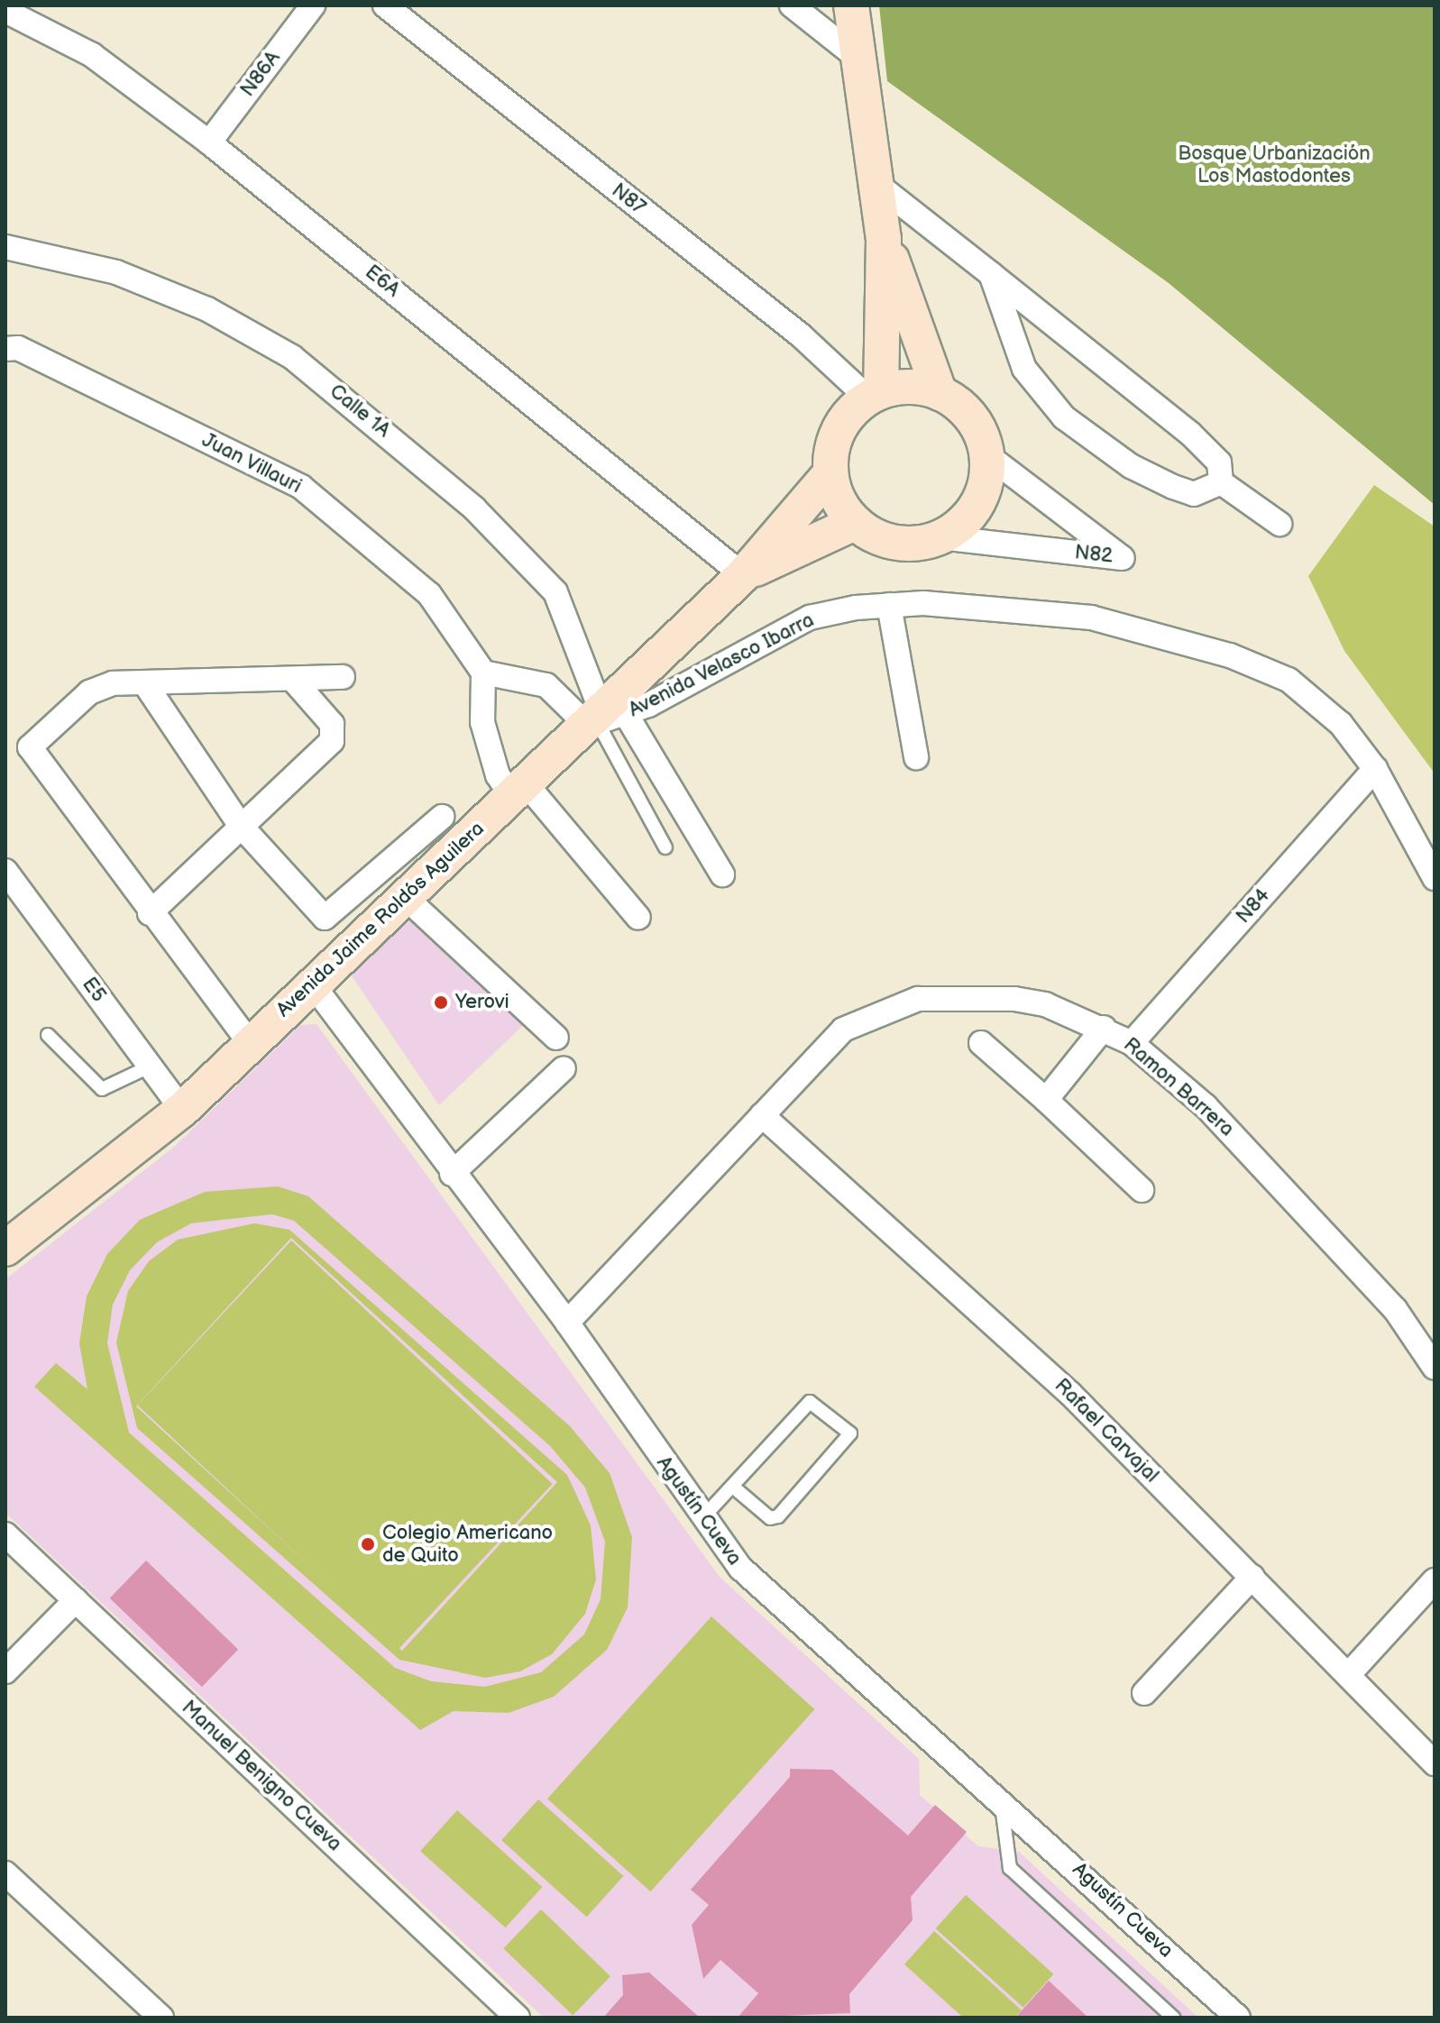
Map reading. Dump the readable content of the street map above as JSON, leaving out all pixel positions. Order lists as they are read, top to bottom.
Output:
{
  "streets": {
    "street": [
      "N86A",
      "N87",
      "E6A",
      "Calle 1A",
      "Juan Villauri",
      "N82",
      "Avenida Velasco Ibarra",
      "N84",
      "Avenida Jaime Roldós Aguilera",
      "E5",
      "Ramon Barrera",
      "Rafael Carvajal",
      "Agustín Cueva",
      "Manuel Benigno Cueva"
    ]
  },
  "crossings": [
    ["N86A", "E6A"],
    ["N87", "N82"],
    ["N87", "Avenida Jaime Roldós Aguilera"],
    ["E6A", "Avenida Jaime Roldós Aguilera"],
    ["Calle 1A", "Avenida Velasco Ibarra"],
    ["Calle 1A", "Avenida Jaime Roldós Aguilera"],
    ["N82", "Avenida Jaime Roldós Aguilera"],
    ["Avenida Velasco Ibarra", "N84"],
    ["Avenida Velasco Ibarra", "Avenida Jaime Roldós Aguilera"],
    ["N84", "Ramon Barrera"],
    ["Avenida Jaime Roldós Aguilera", "E5"],
    ["Avenida Jaime Roldós Aguilera", "Agustín Cueva"],
    ["Ramon Barrera", "Rafael Carvajal"],
    ["Ramon Barrera", "Agustín Cueva"]
  ],
  "parks": ["Bosque Urbanización Los Mastodontes"],
  "places": ["Yerovi", "Colegio Americano de Quito"]
}
